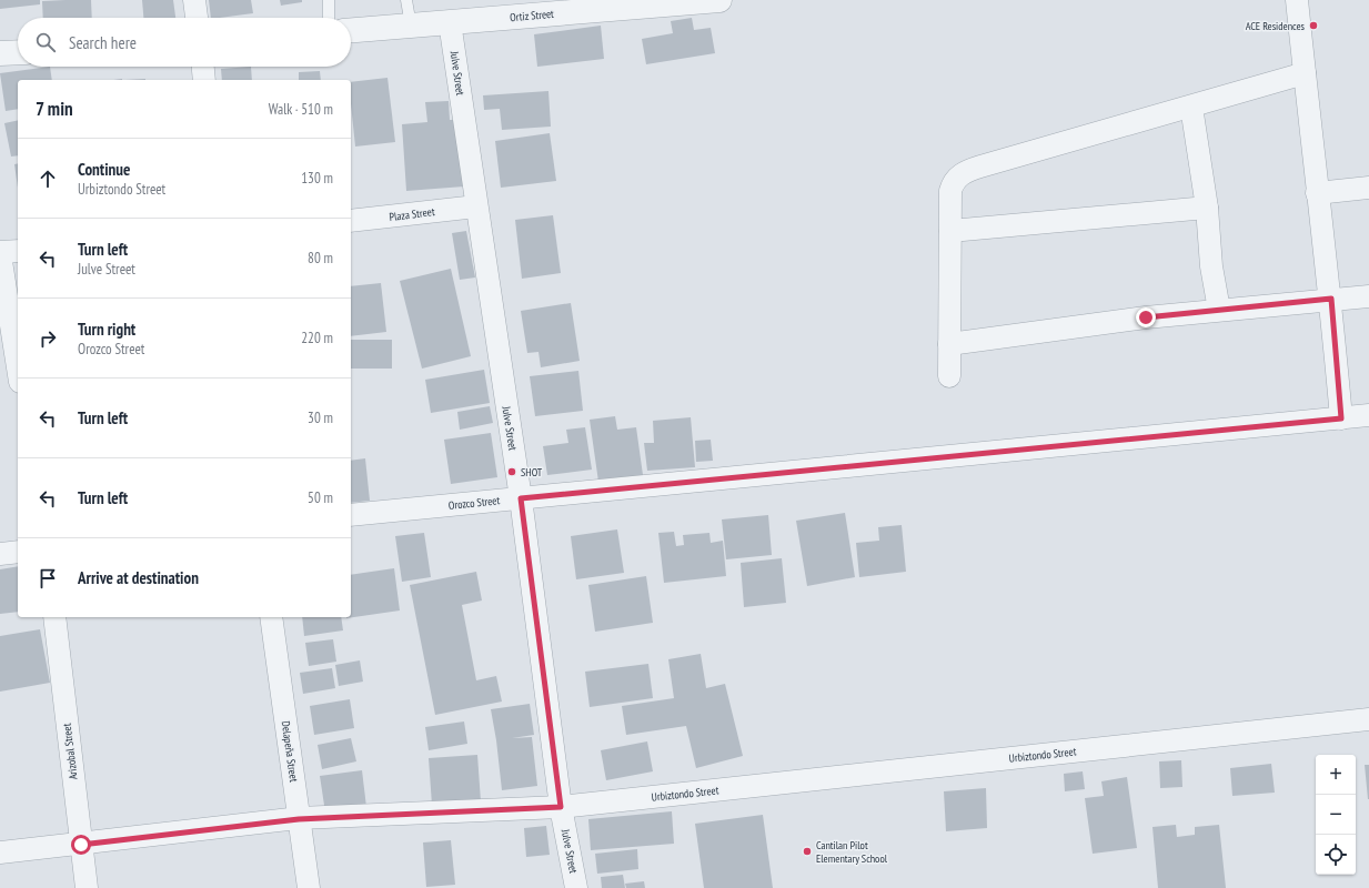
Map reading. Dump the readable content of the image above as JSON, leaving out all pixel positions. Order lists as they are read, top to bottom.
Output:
{
  "streets": {
    "street": [
      "Ortiz Street",
      "Julve Street",
      "Plaza Street",
      "Orozco Street",
      "Arizobal Street",
      "Delapeña Street",
      "Urbiztondo Street"
    ]
  },
  "crossings": [
    ["Ortiz Street", "Julve Street"],
    ["Julve Street", "Plaza Street"],
    ["Julve Street", "Orozco Street"],
    ["Julve Street", "Urbiztondo Street"],
    ["Arizobal Street", "Urbiztondo Street"],
    ["Delapeña Street", "Urbiztondo Street"]
  ],
  "places": ["ACE Residences", "SHOT", "Cantilan Pilot Elementary School"],
  "page": {
    "search": "Search here",
    "heading": ["7 min", "Walk · 510 m"],
    "list": [
      ["Continue", "Urbiztondo Street", "130 m"],
      ["Turn left", "Julve Street", "80 m"],
      ["Turn right", "Orozco Street", "220 m"],
      ["Turn left", "30 m"],
      ["Turn left", "50 m"],
      "Arrive at destination"
    ],
    "map_buttons": ["+", "−"]
  }
}
